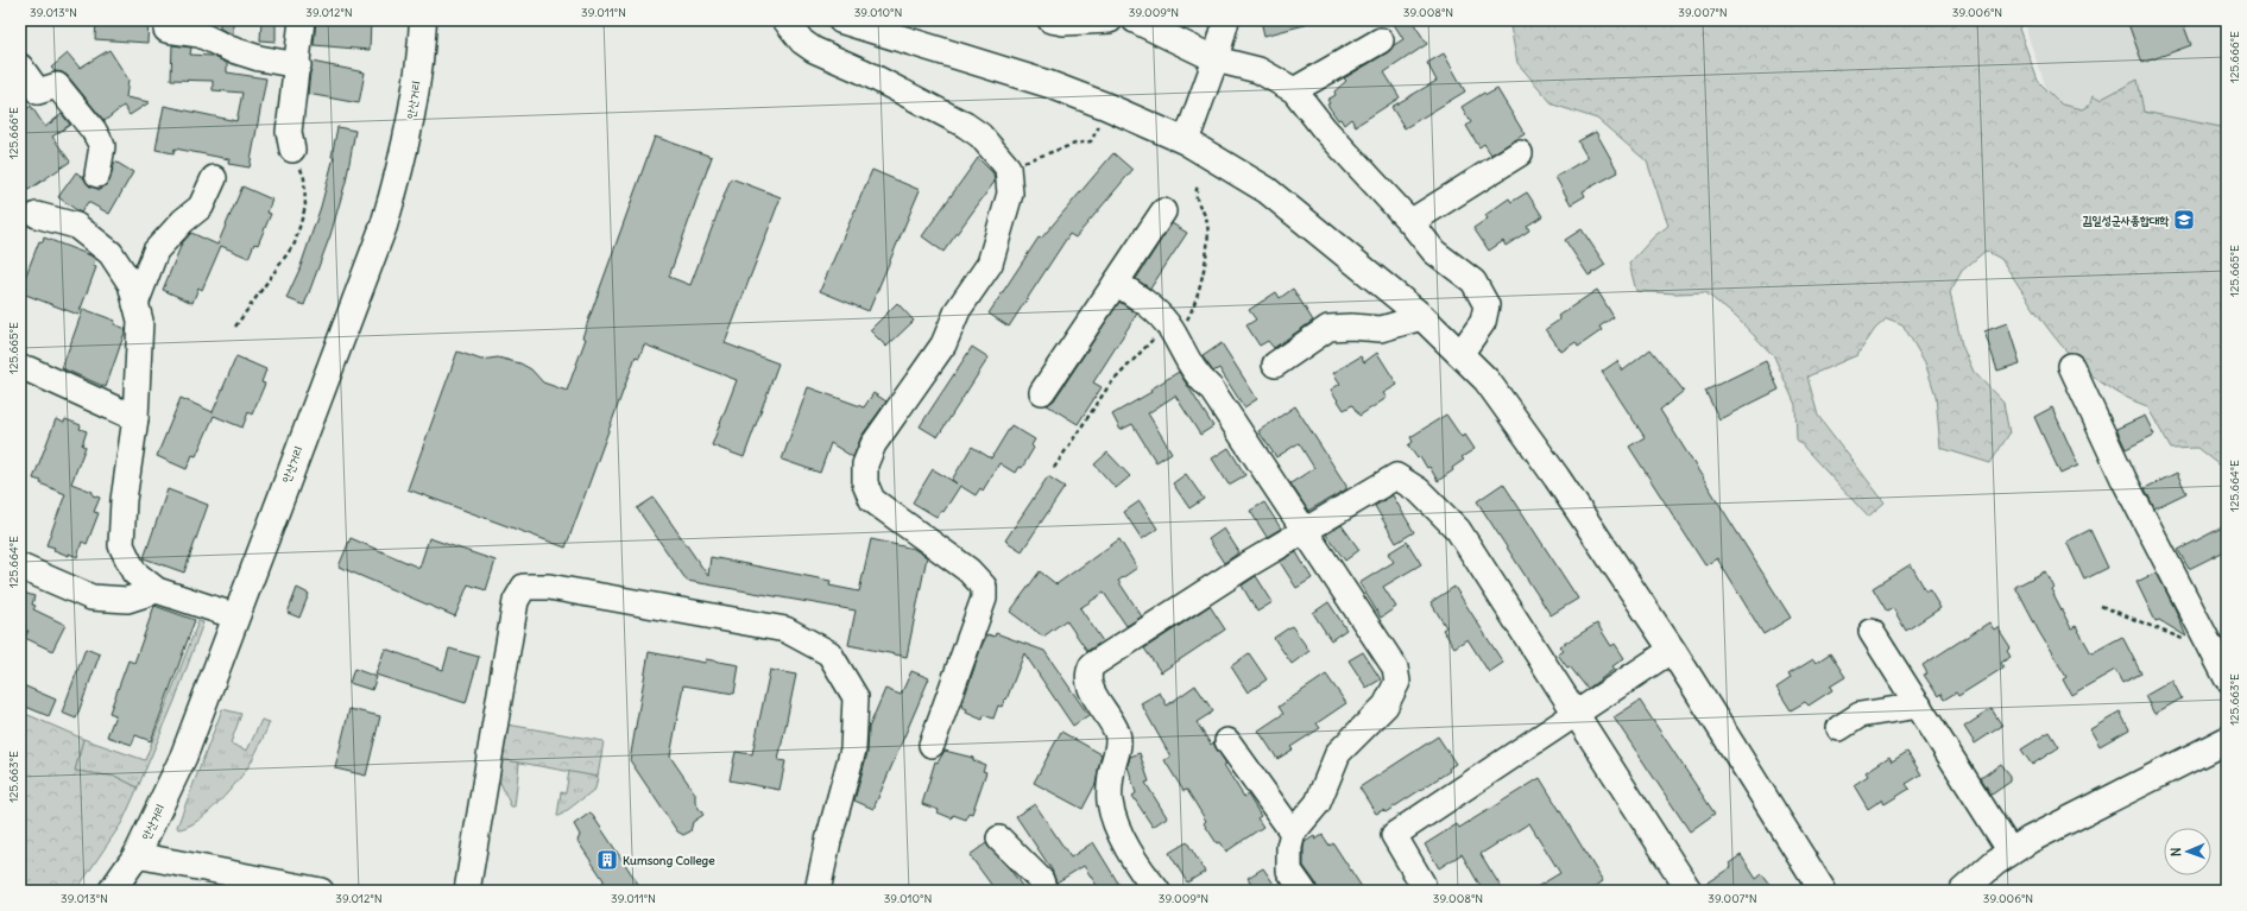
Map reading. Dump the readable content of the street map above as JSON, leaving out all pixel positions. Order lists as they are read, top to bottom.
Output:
{
  "streets": {
    "main road": ["안산거리"]
  },
  "places": {
    "school or university": ["김일성군사종합대학"],
    "building": ["Kumsong College"]
  },
  "north": "left",
  "coordinates": [
    "39.013°N",
    "39.012°N",
    "39.011°N",
    "39.010°N",
    "39.009°N",
    "39.008°N",
    "39.007°N",
    "39.006°N",
    "125.666°E",
    "125.665°E",
    "125.664°E",
    "125.663°E"
  ]
}
